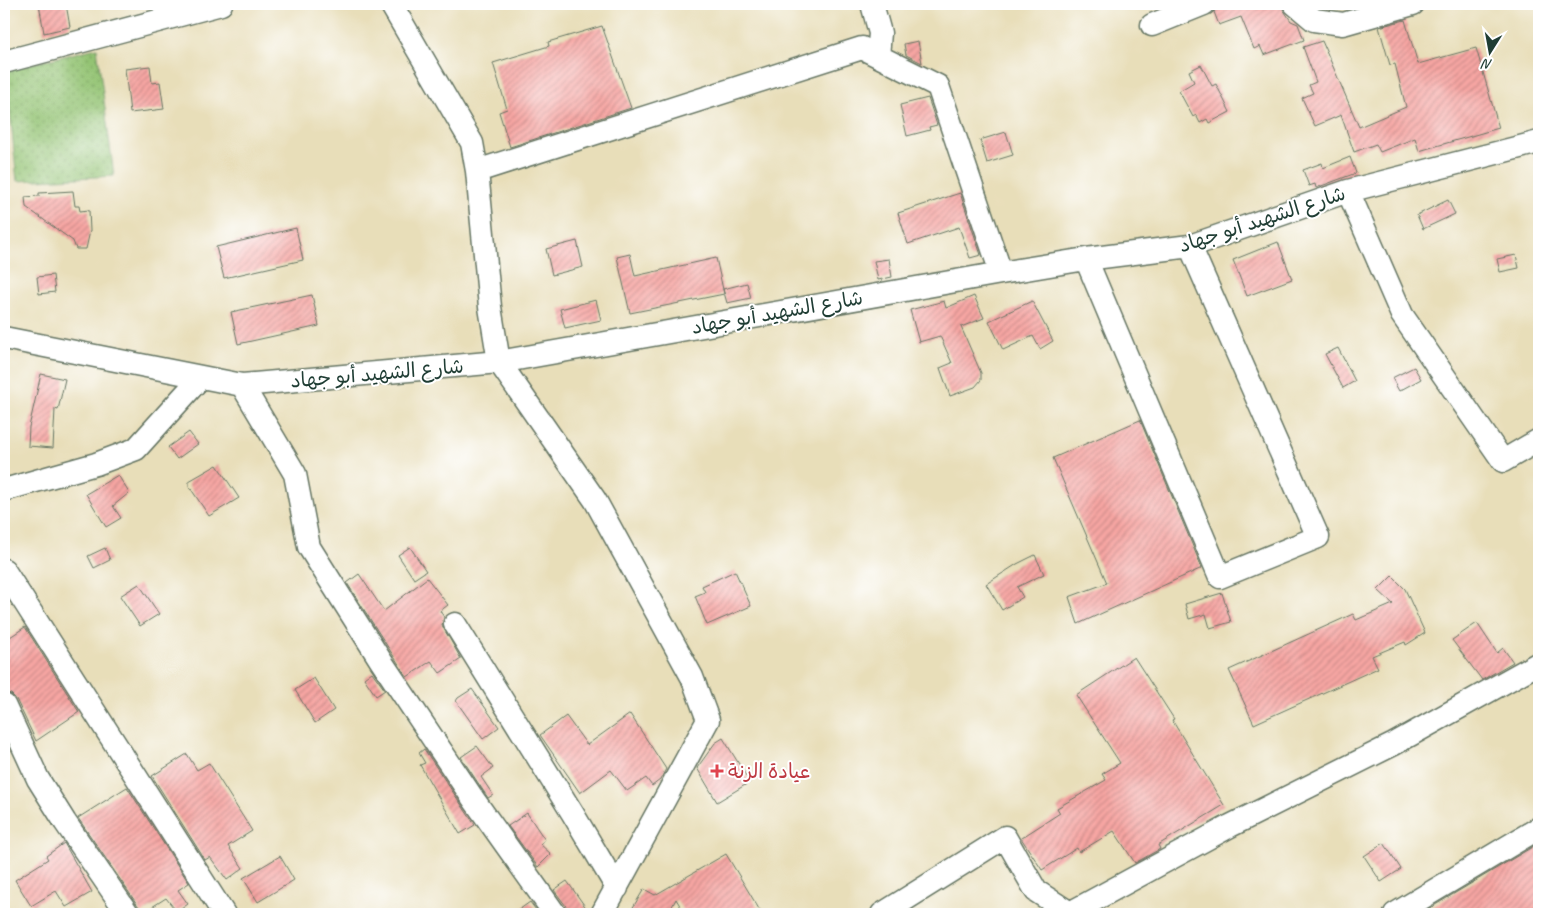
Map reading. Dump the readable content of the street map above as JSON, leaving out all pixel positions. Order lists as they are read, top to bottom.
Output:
{
  "streets": {
    "street": ["شارع الشهيد أبو جهاد"]
  },
  "places": {
    "health": ["عيادة الزنة"]
  },
  "north": "bottom"
}
